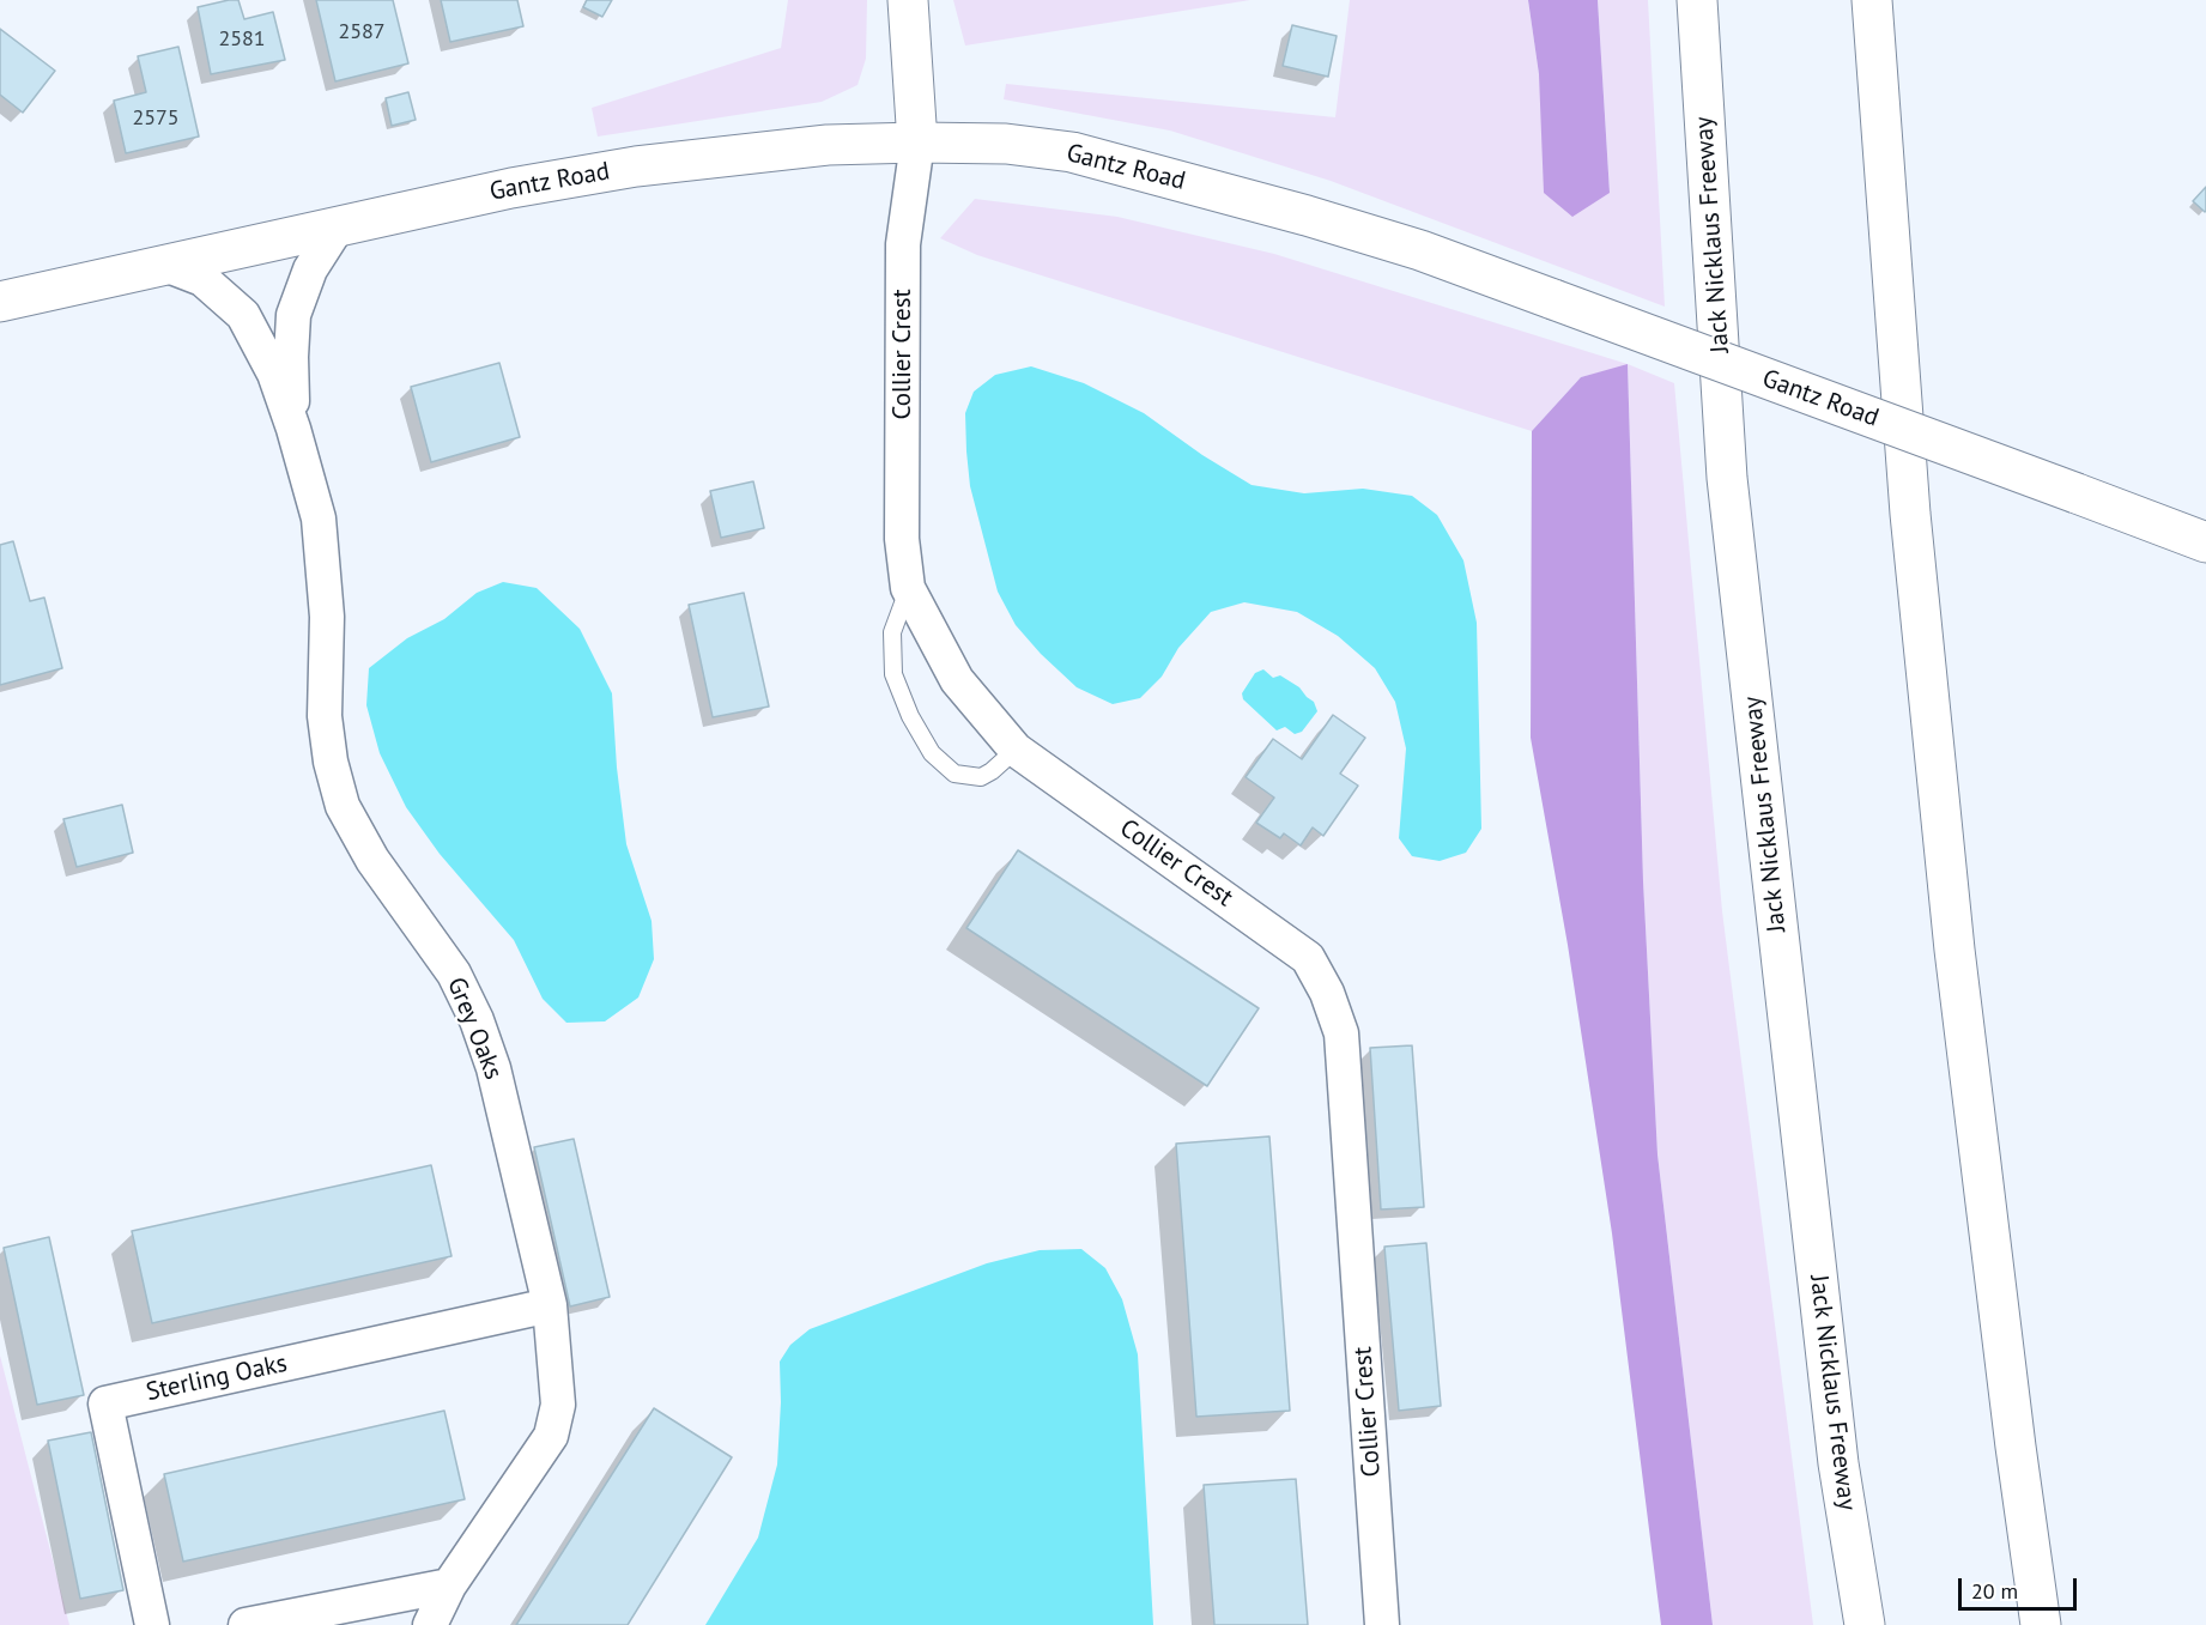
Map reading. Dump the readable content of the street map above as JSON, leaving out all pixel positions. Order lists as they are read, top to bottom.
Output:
{
  "streets": {
    "main road": ["Gantz Road", "Jack Nicklaus Freeway"],
    "street": ["Collier Crest", "Grey Oaks", "Sterling Oaks"]
  },
  "crossings": [
    ["Gantz Road", "Collier Crest"],
    ["Gantz Road", "Grey Oaks"],
    ["Grey Oaks", "Sterling Oaks"]
  ],
  "house_numbers": ["2587", "2581", "2575"],
  "scale_bar": "20 m"
}
